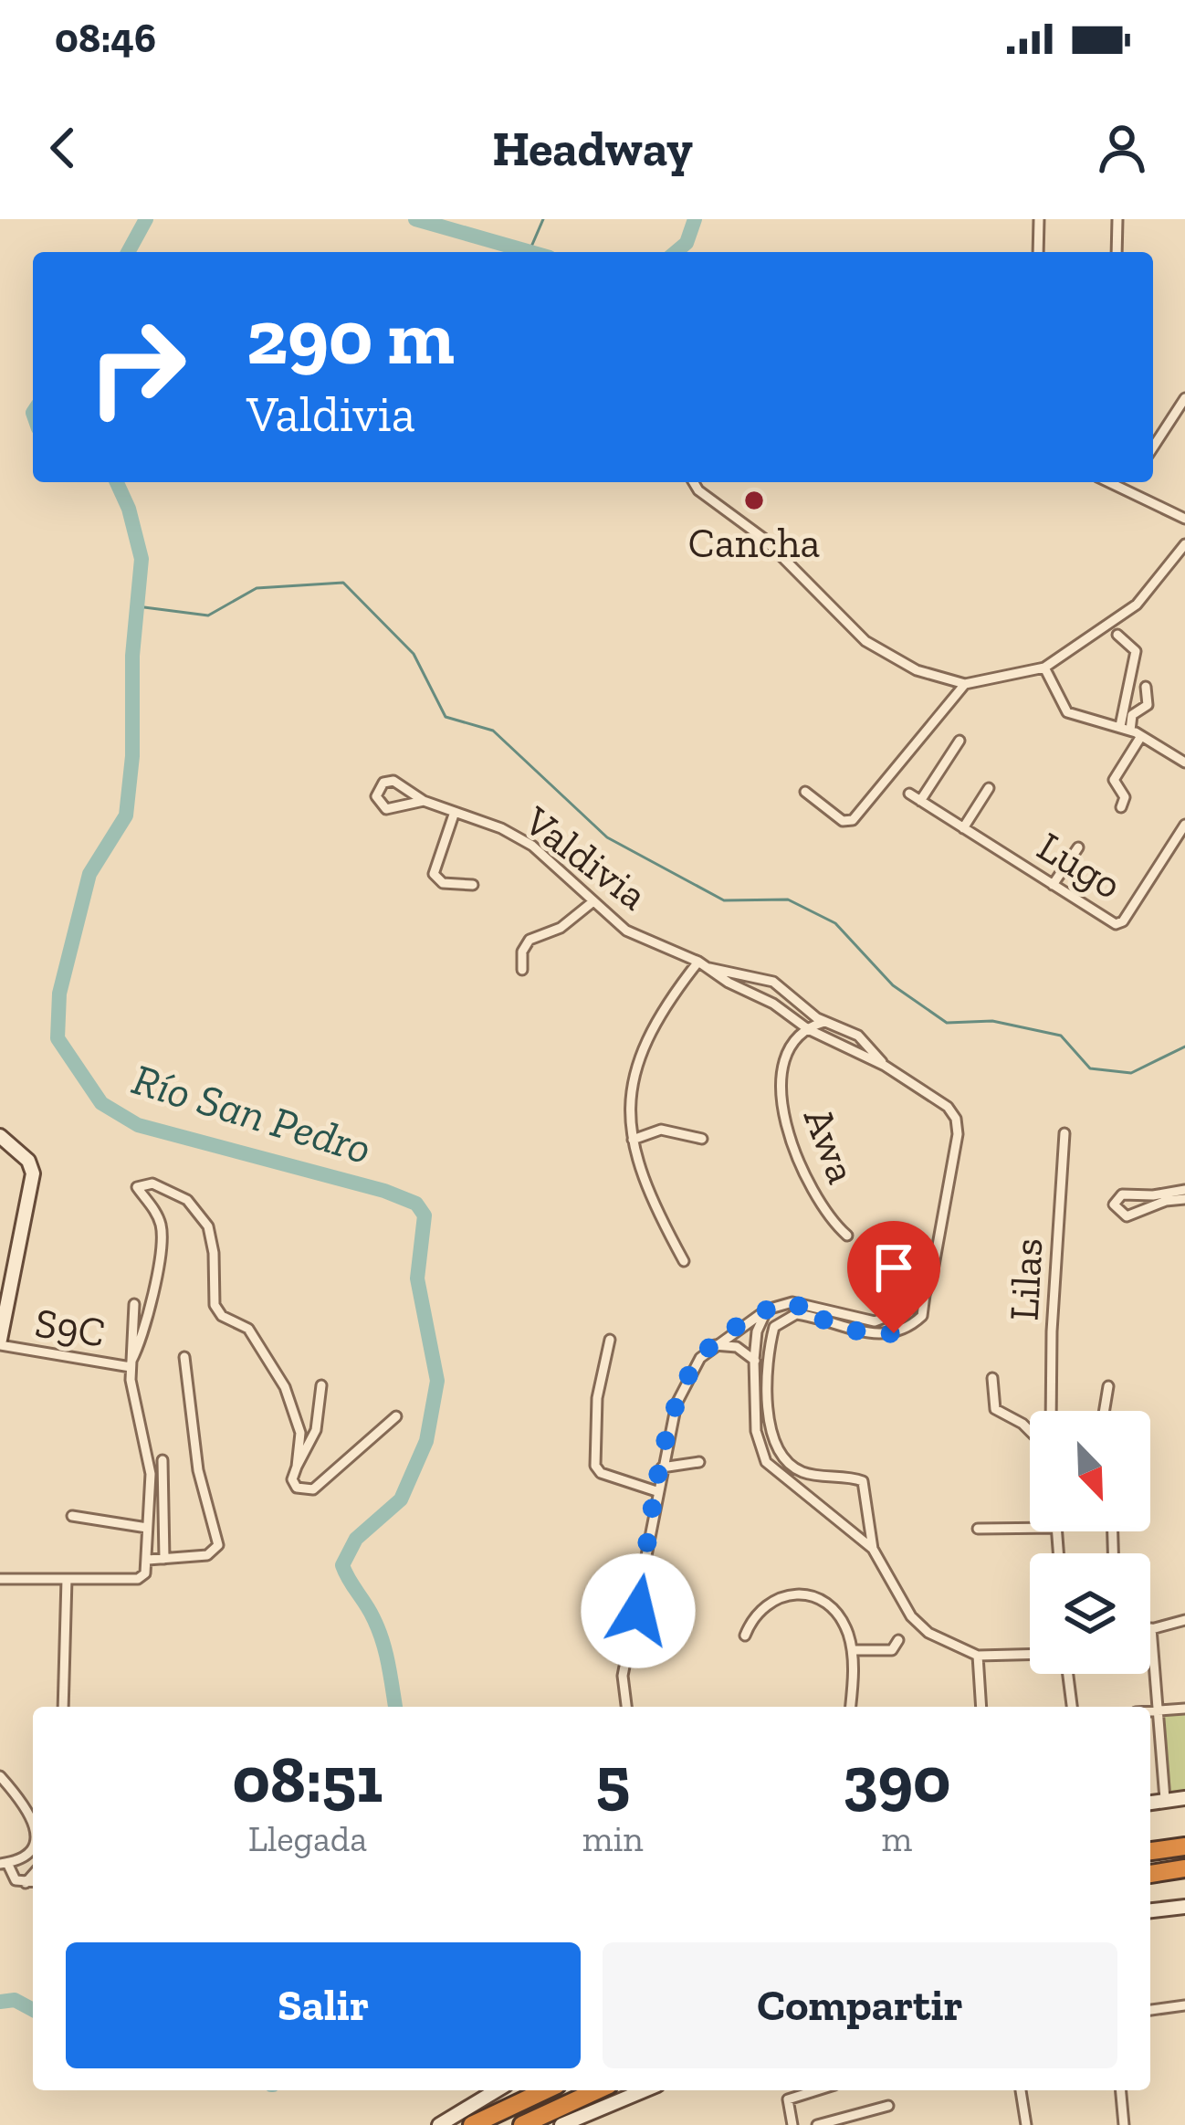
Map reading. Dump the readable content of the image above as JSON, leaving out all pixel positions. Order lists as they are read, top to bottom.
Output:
{
  "streets": {
    "street": [
      "Valdivia",
      "Lugo",
      "Awa",
      "Lilas",
      "S9C"
    ]
  },
  "crossings": [
    ["Valdivia", "Awa"]
  ],
  "water": ["Río San Pedro"],
  "places": ["Cancha"],
  "north": "bottom right",
  "page": {
    "status": "08:46",
    "header": "Headway",
    "turn": ["290 m", "Valdivia"],
    "eta": [
      "08:51",
      "Llegada",
      "5",
      "min",
      "390",
      "m"
    ],
    "buttons": ["Salir", "Compartir"]
  }
}
